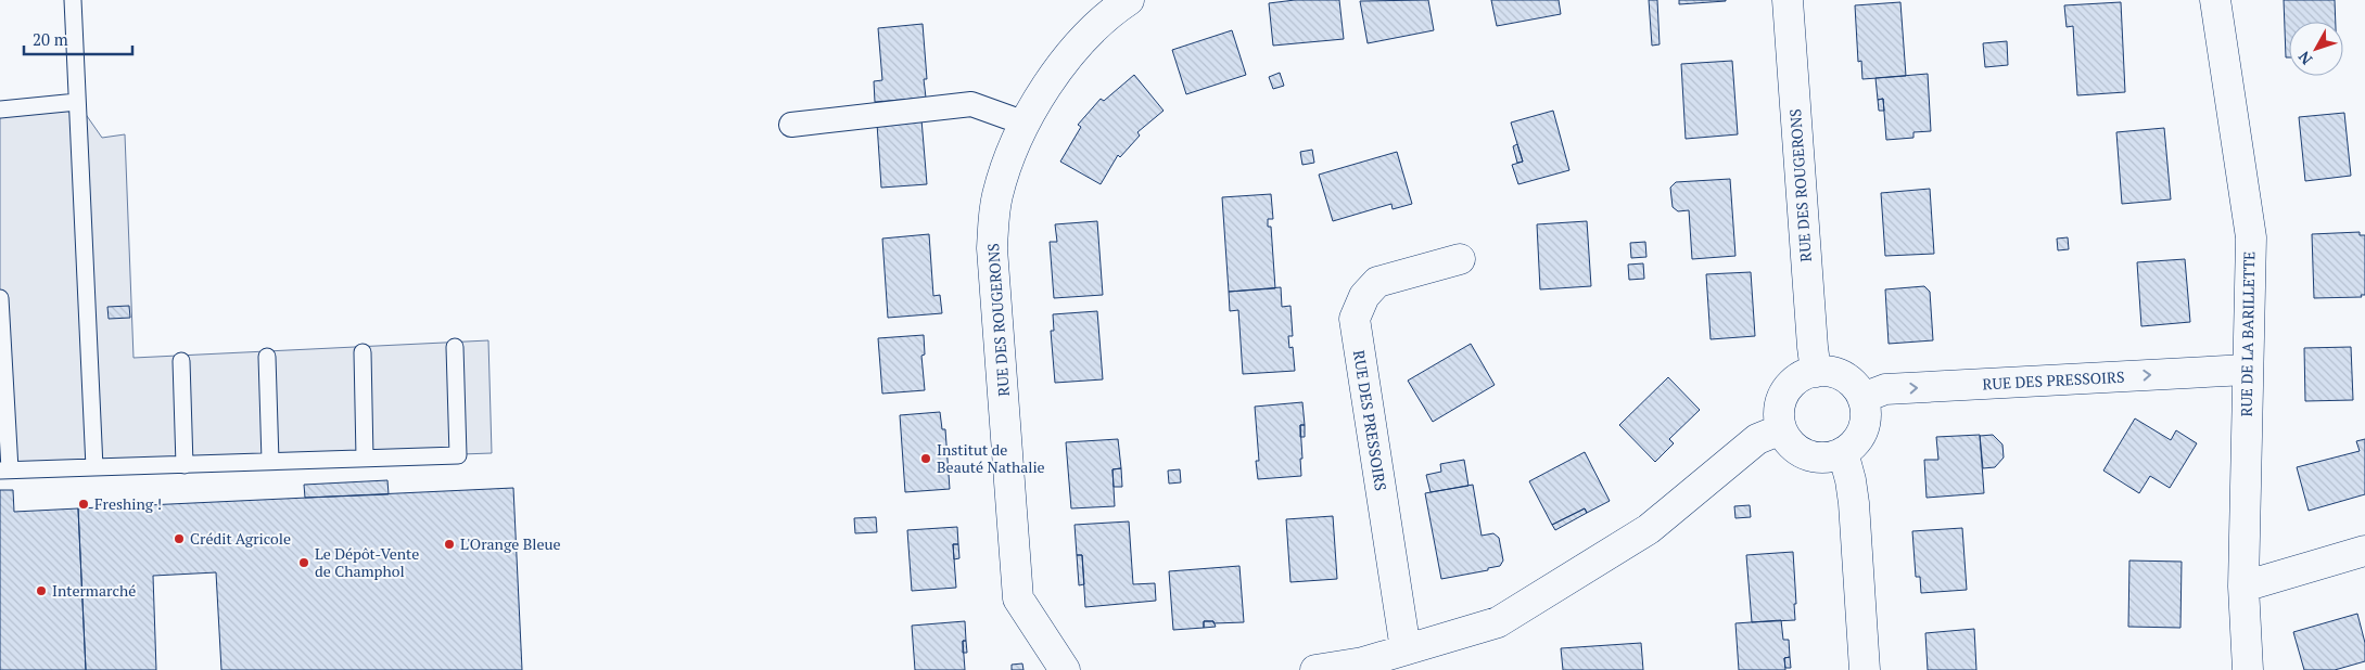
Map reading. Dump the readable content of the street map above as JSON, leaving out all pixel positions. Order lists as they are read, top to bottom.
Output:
{
  "streets": {
    "street": ["RUE DES ROUGERONS", "RUE DE LA BARILLETTE", "RUE DES PRESSOIRS"]
  },
  "crossings": [
    ["RUE DES ROUGERONS", "RUE DES PRESSOIRS"],
    ["RUE DE LA BARILLETTE", "RUE DES PRESSOIRS"]
  ],
  "one_way": ["RUE DES PRESSOIRS"],
  "places": [
    "Institut de Beauté Nathalie",
    "Freshing !",
    "Crédit Agricole",
    "L'Orange Bleue",
    "Le Dépôt-Vente de Champhol",
    "Intermarché"
  ],
  "scale_bar": "20 m",
  "north": "bottom left"
}
